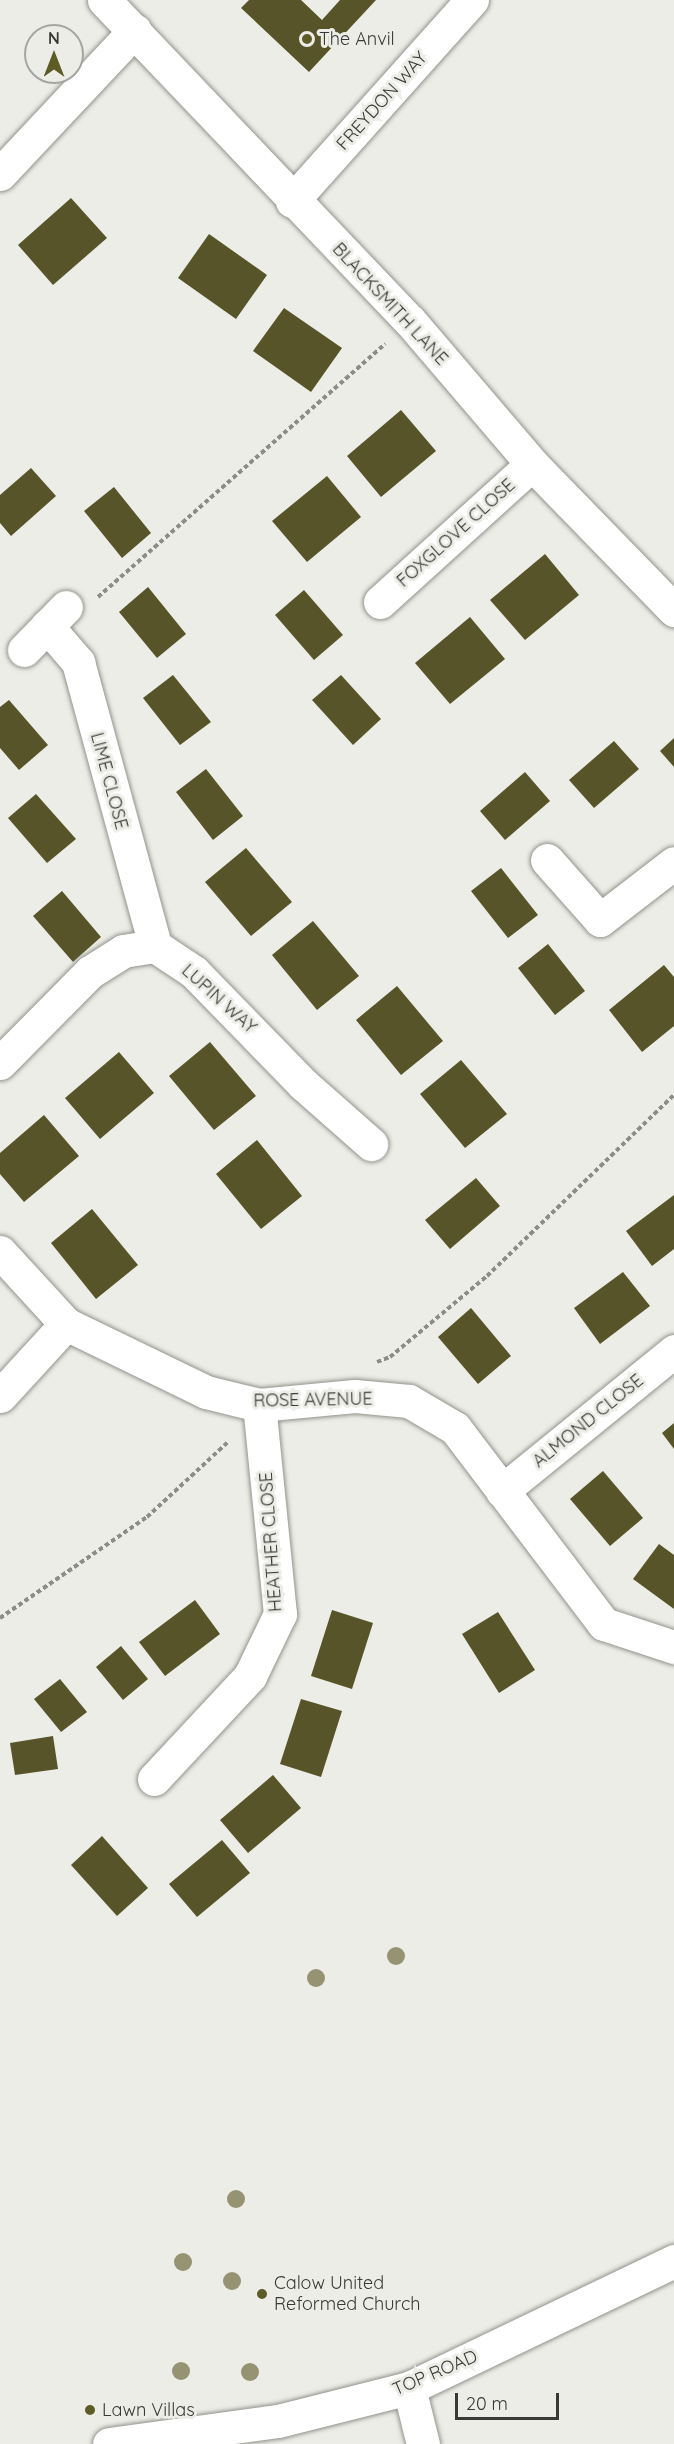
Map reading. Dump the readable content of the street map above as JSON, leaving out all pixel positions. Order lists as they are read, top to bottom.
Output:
{
  "streets": {
    "street": [
      "FREYDON WAY",
      "BLACKSMITH LANE",
      "FOXGLOVE CLOSE",
      "LIME CLOSE",
      "LUPIN WAY",
      "ROSE AVENUE",
      "ALMOND CLOSE",
      "HEATHER CLOSE",
      "TOP ROAD"
    ]
  },
  "crossings": [
    ["FREYDON WAY", "BLACKSMITH LANE"],
    ["BLACKSMITH LANE", "FOXGLOVE CLOSE"],
    ["LIME CLOSE", "LUPIN WAY"],
    ["ROSE AVENUE", "ALMOND CLOSE"],
    ["ROSE AVENUE", "HEATHER CLOSE"]
  ],
  "places": ["The Anvil", "Calow United Reformed Church", "Lawn Villas"],
  "scale_bar": "20 m",
  "north": "top"
}
